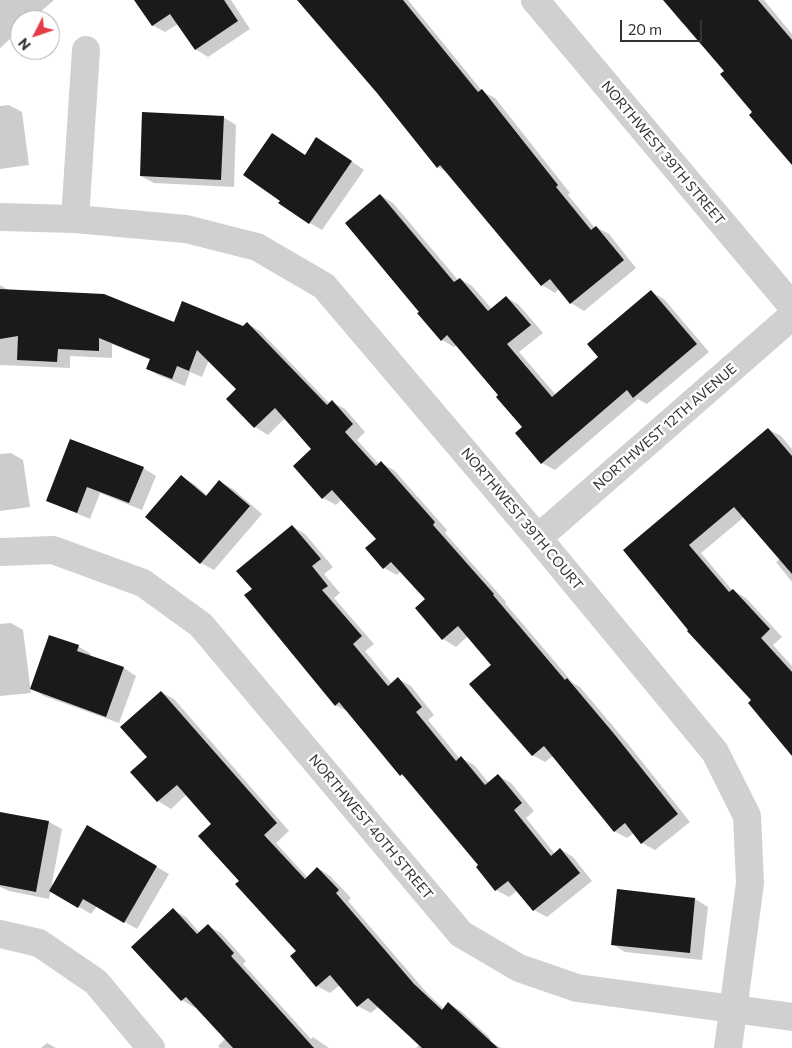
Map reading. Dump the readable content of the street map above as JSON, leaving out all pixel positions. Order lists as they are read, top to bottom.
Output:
{
  "streets": {
    "street": [
      "NORTHWEST 39TH STREET",
      "NORTHWEST 12TH AVENUE",
      "NORTHWEST 39TH COURT",
      "NORTHWEST 40TH STREET"
    ]
  },
  "crossings": [
    ["NORTHWEST 12TH AVENUE", "NORTHWEST 39TH COURT"],
    ["NORTHWEST 39TH COURT", "NORTHWEST 40TH STREET"]
  ],
  "scale_bar": "20 m",
  "north": "bottom left"
}
